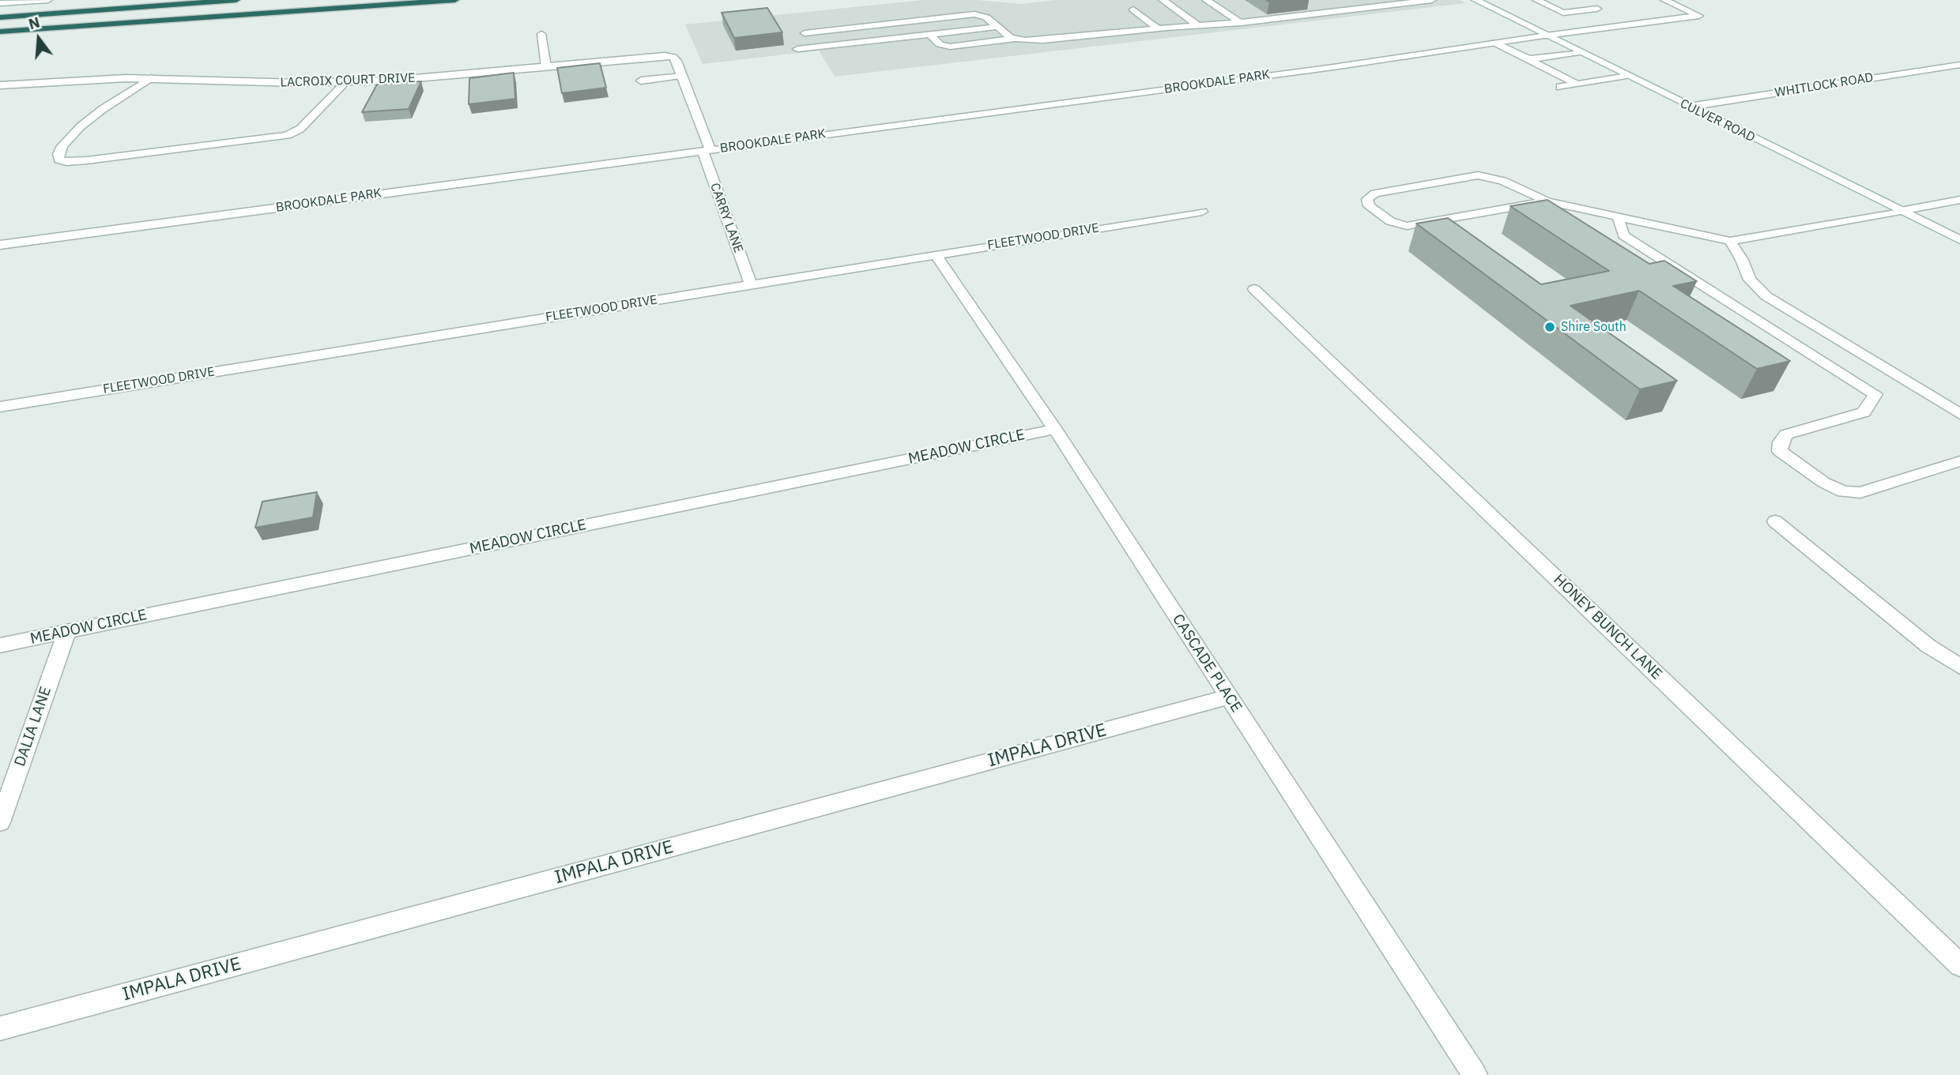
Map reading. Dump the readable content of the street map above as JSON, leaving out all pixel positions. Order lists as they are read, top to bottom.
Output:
{
  "streets": {
    "street": [
      "LACROIX COURT DRIVE",
      "BROOKDALE PARK",
      "WHITLOCK ROAD",
      "CULVER ROAD",
      "CARRY LANE",
      "FLEETWOOD DRIVE",
      "MEADOW CIRCLE",
      "HONEY BUNCH LANE",
      "CASCADE PLACE",
      "DALIA LANE",
      "IMPALA DRIVE"
    ]
  },
  "crossings": [
    ["LACROIX COURT DRIVE", "CARRY LANE"],
    ["BROOKDALE PARK", "CULVER ROAD"],
    ["BROOKDALE PARK", "CARRY LANE"],
    ["WHITLOCK ROAD", "CULVER ROAD"],
    ["CARRY LANE", "FLEETWOOD DRIVE"],
    ["FLEETWOOD DRIVE", "CASCADE PLACE"],
    ["MEADOW CIRCLE", "CASCADE PLACE"],
    ["MEADOW CIRCLE", "DALIA LANE"],
    ["CASCADE PLACE", "IMPALA DRIVE"]
  ],
  "places": ["Shire South"],
  "north": "top"
}
